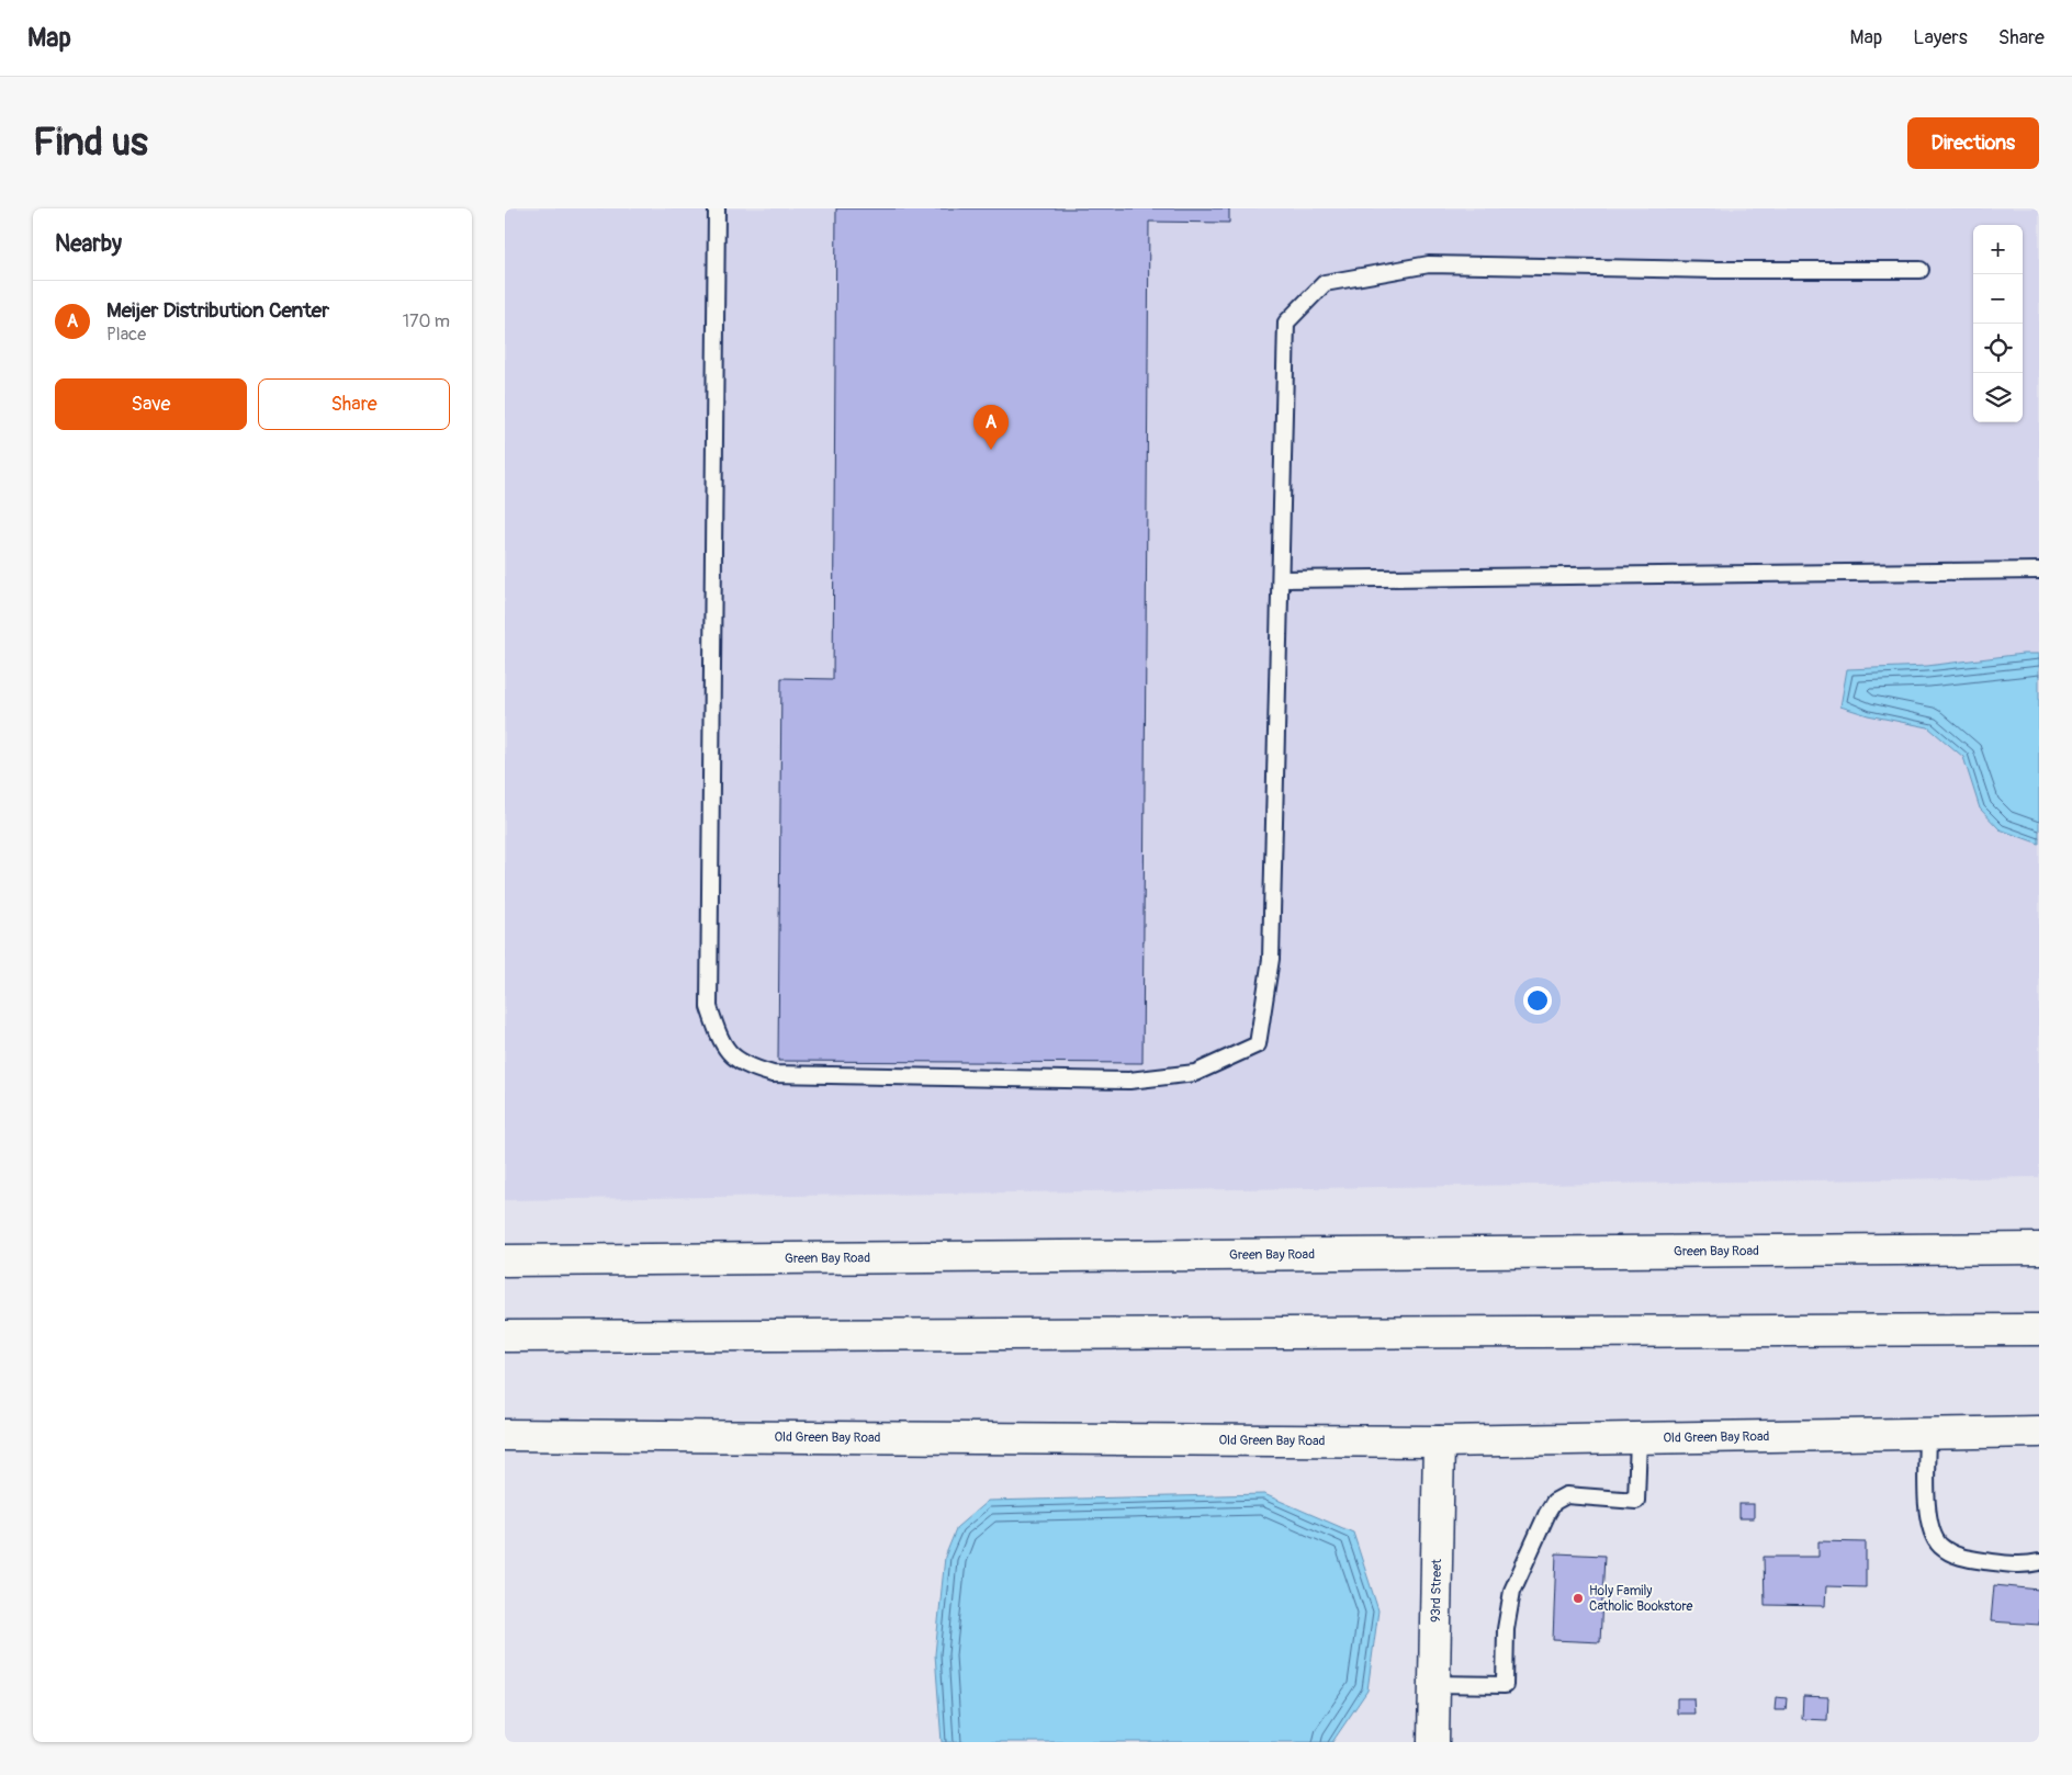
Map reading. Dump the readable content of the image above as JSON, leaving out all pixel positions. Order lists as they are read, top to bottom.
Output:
{
  "streets": {
    "main road": ["Green Bay Road", "Old Green Bay Road", "93rd Street"]
  },
  "crossings": [
    ["Old Green Bay Road", "93rd Street"]
  ],
  "places": ["Holy Family Catholic Bookstore"],
  "page": {
    "header": "Map",
    "nav": ["Map", "Layers", "Share"],
    "buttons": [
      "Directions",
      ["Save", "Share"]
    ],
    "title": "Find us",
    "heading": "Nearby",
    "map_buttons": ["+", "−"],
    "list": [
      {
        "mark": "A",
        "name": "Meijer Distribution Center",
        "note": "Place",
        "value": "170 m"
      }
    ],
    "pins": "A"
  }
}
